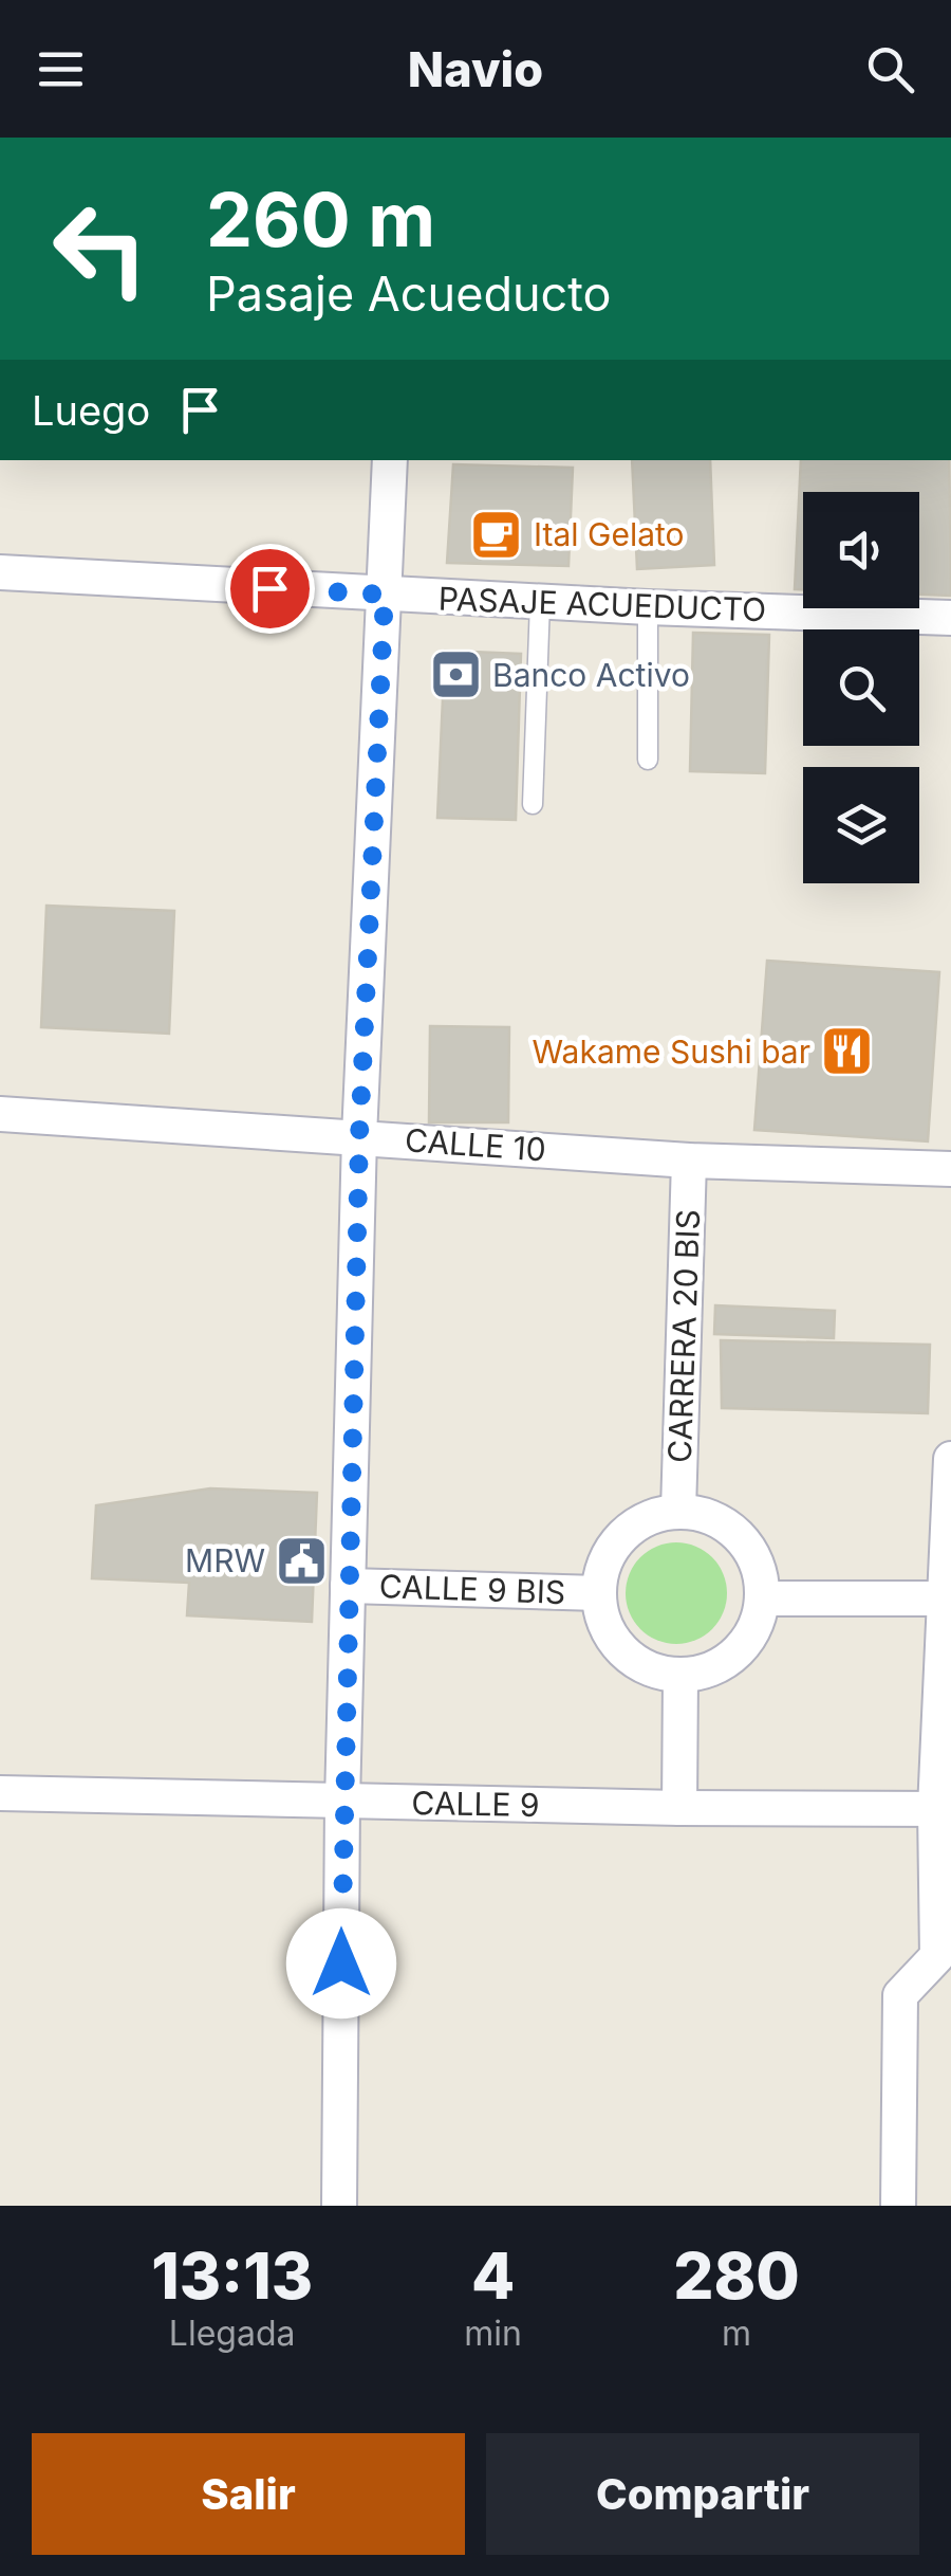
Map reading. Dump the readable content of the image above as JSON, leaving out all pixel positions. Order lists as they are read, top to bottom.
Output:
{
  "streets": {
    "street": [
      "PASAJE ACUEDUCTO",
      "CALLE 10",
      "CARRERA 20 BIS",
      "CALLE 9 BIS",
      "CALLE 9"
    ]
  },
  "crossings": [
    ["CALLE 10", "CARRERA 20 BIS"],
    ["CARRERA 20 BIS", "CALLE 9 BIS"]
  ],
  "places": {
    "cafe": ["Ital Gelato"],
    "bank": ["Banco Activo"],
    "restaurant": ["Wakame Sushi bar"],
    "public building": ["MRW"]
  },
  "page": {
    "header": "Navio",
    "turn": ["260 m", "Pasaje Acueducto"],
    "then": "Luego",
    "eta": [
      "13:13",
      "Llegada",
      "4",
      "min",
      "280",
      "m"
    ],
    "buttons": ["Salir", "Compartir"]
  }
}
